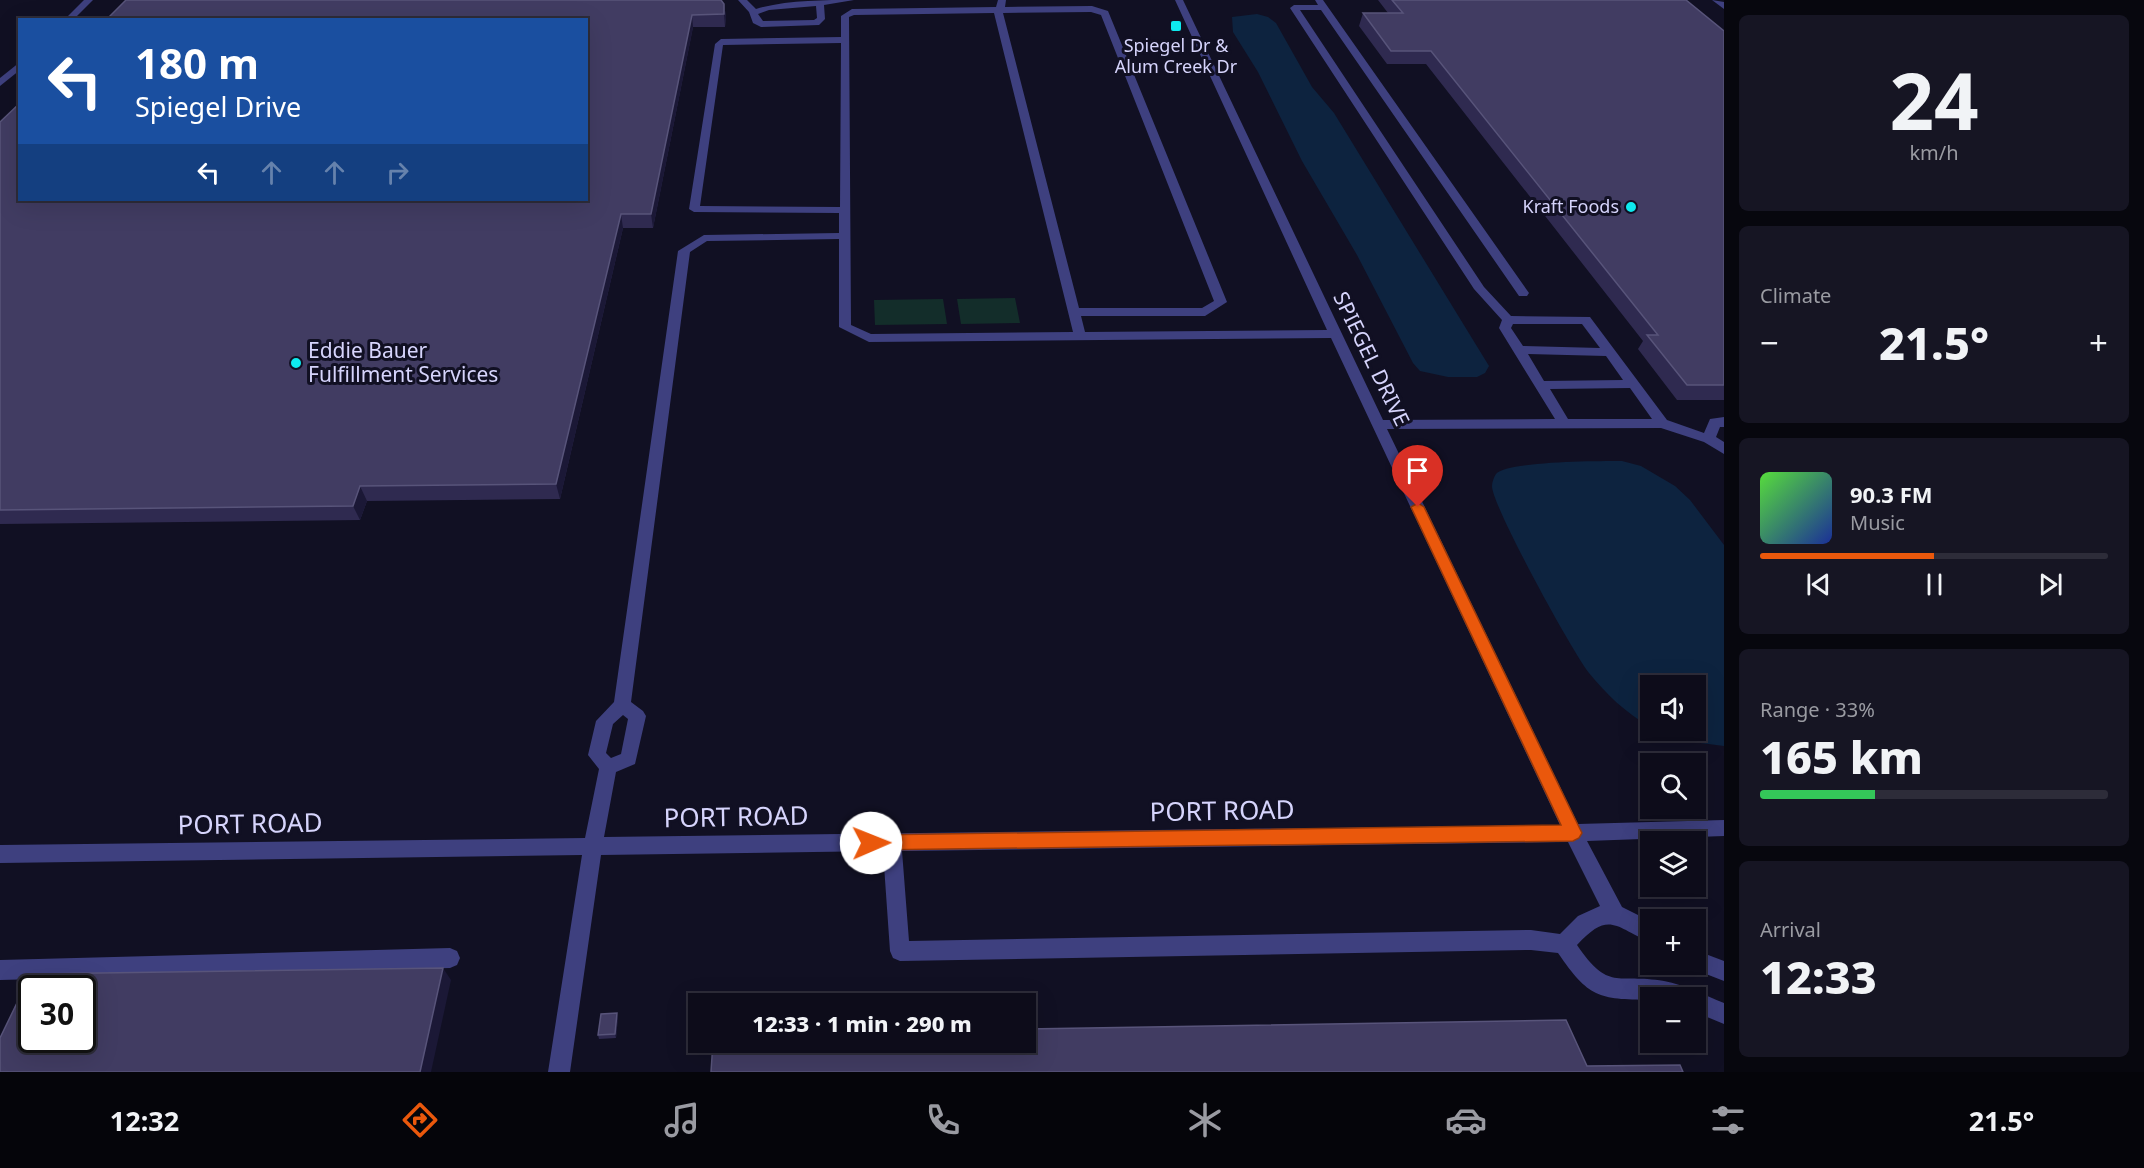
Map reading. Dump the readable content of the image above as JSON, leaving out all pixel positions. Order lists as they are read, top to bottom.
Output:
{
  "streets": {
    "street": ["SPIEGEL DRIVE", "PORT ROAD"]
  },
  "crossings": [
    ["SPIEGEL DRIVE", "PORT ROAD"]
  ],
  "places": {
    "transit": ["Spiegel Dr & Alum Creek Dr"],
    "other": ["Kraft Foods", "Eddie Bauer Fulfillment Services"]
  },
  "page": {
    "tile": [
      ["24", "km/h"],
      "Climate",
      ["Range · 33%", "165 km"],
      ["Arrival", "12:33"]
    ],
    "turn": ["180 m", "Spiegel Drive"],
    "heat": ["−", "21.5°", "+"],
    "song": ["90.3 FM", "Music"],
    "map_buttons": ["+", "−"],
    "limit": "30",
    "trip": "12:33 · 1 min · 290 m",
    "tabs": ["12:32", "21.5°"]
  }
}
